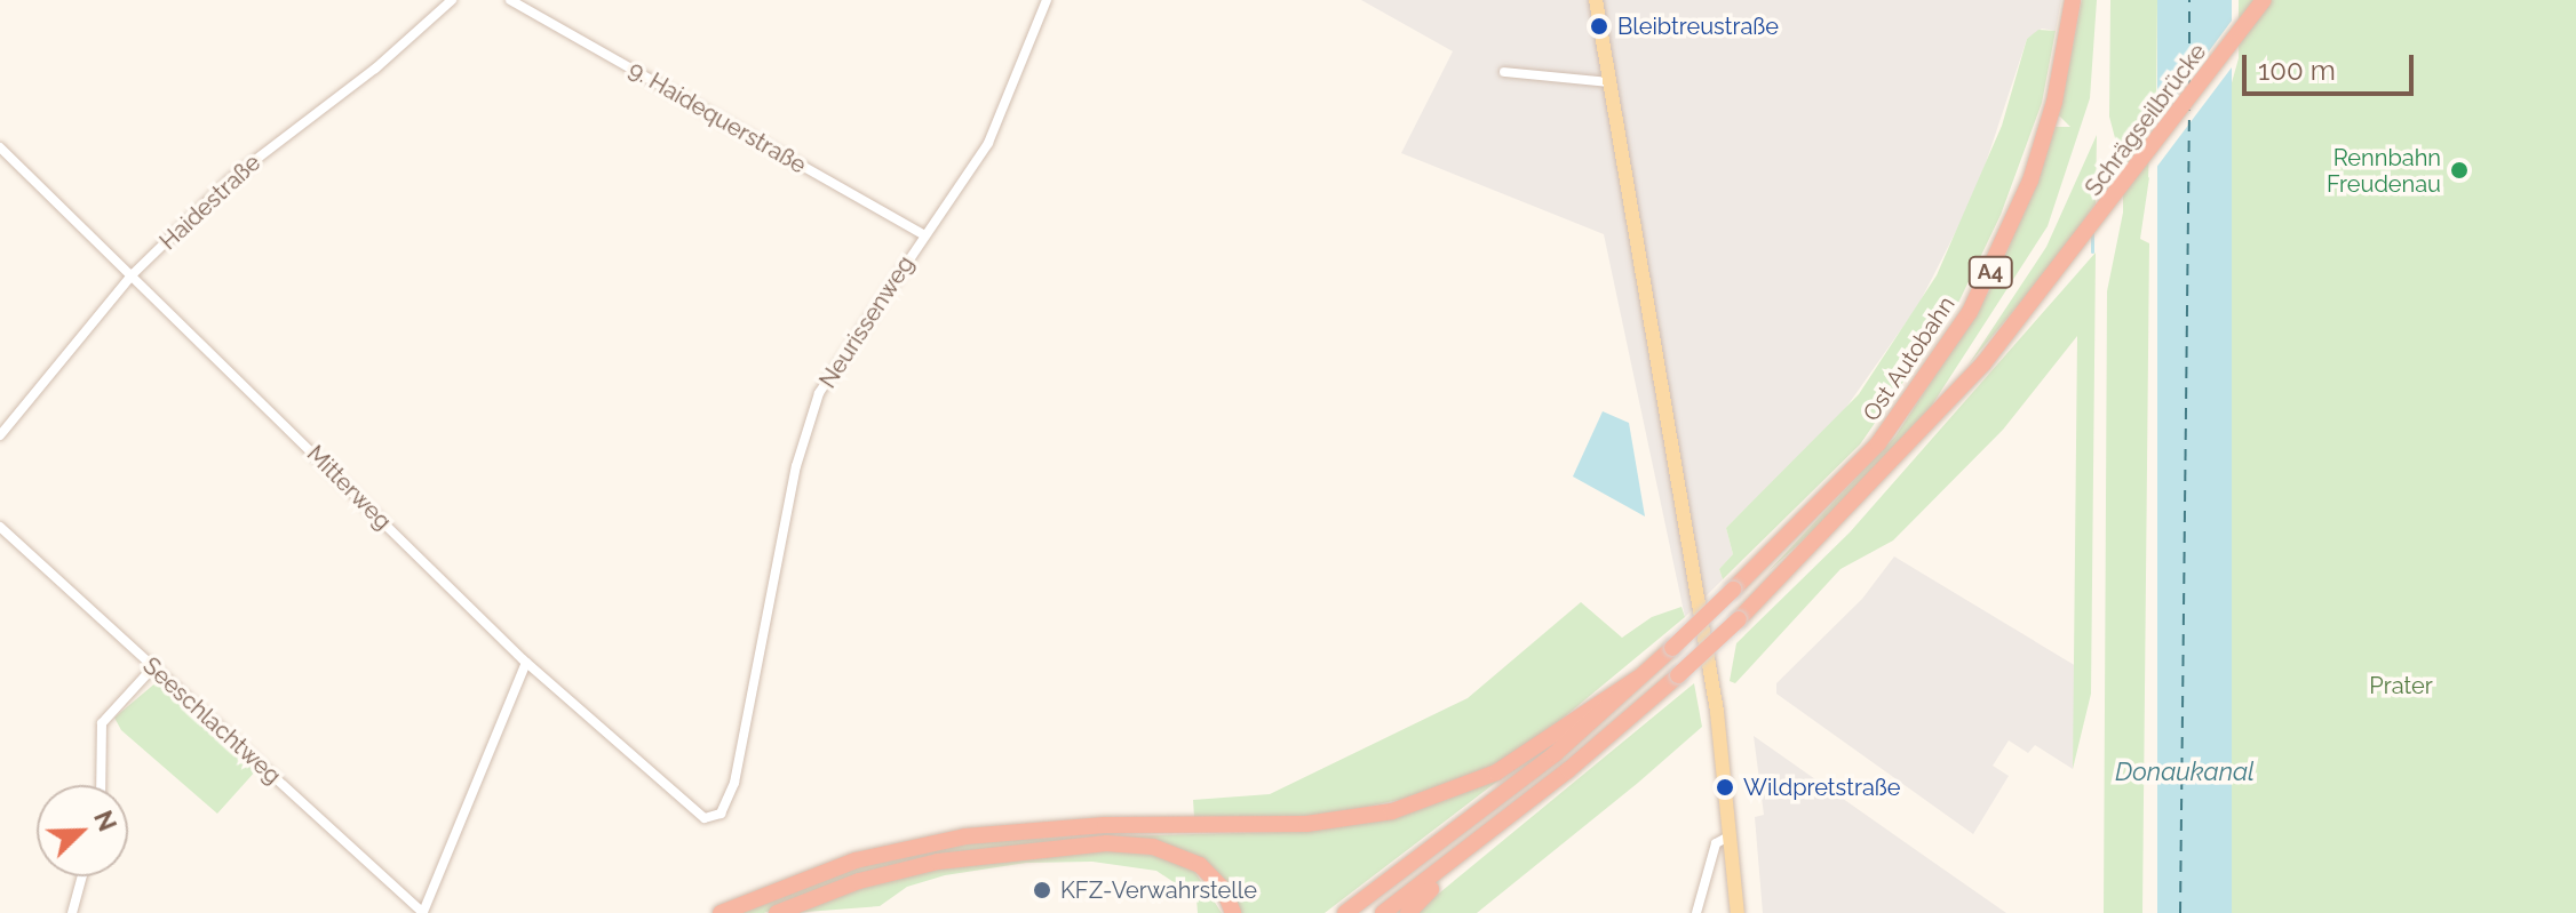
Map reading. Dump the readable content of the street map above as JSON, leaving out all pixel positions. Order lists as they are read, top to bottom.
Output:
{
  "streets": {
    "highway": ["Schrägseilbrücke", "A4", "Ost Autobahn"],
    "street": [
      "9. Haidequerstraße",
      "Haidestraße",
      "Neurissenweg",
      "Mitterweg",
      "Seeschlachtweg"
    ]
  },
  "crossings": [
    ["9. Haidequerstraße", "Neurissenweg"],
    ["Schrägseilbrücke", "A4"],
    ["Haidestraße", "Mitterweg"],
    ["A4", "Ost Autobahn"],
    ["Neurissenweg", "Mitterweg"]
  ],
  "water": ["Donaukanal"],
  "parks": ["Prater"],
  "places": [
    "Bleibtreustraße",
    "Rennbahn Freudenau",
    "Wildpretstraße",
    "KFZ-Verwahrstelle"
  ],
  "scale_bar": "100 m",
  "north": "top right"
}
